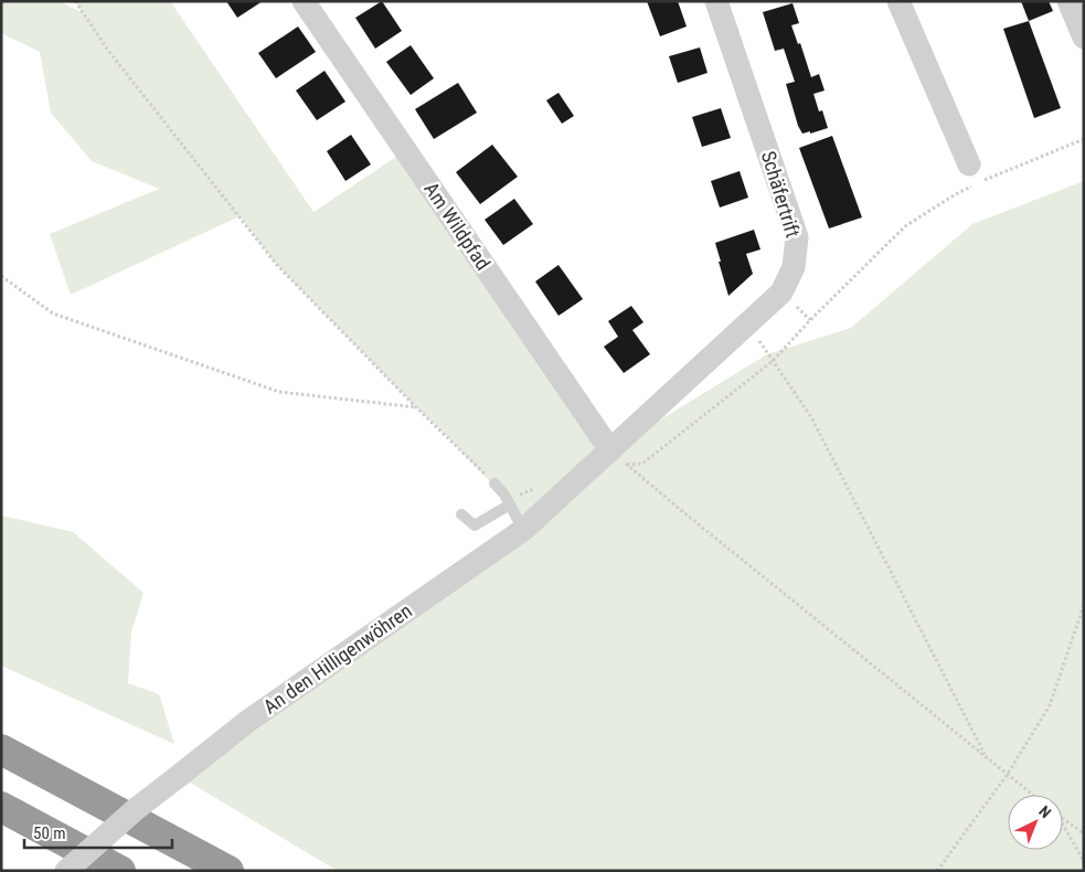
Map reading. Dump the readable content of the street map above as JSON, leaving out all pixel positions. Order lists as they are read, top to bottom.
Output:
{
  "streets": {
    "street": ["Schäfertrift", "Am Wildpfad", "An den Hilligenwöhren"]
  },
  "crossings": [
    ["Schäfertrift", "Am Wildpfad"],
    ["Schäfertrift", "An den Hilligenwöhren"],
    ["Am Wildpfad", "An den Hilligenwöhren"]
  ],
  "scale_bar": "50 m",
  "north": "top right"
}
